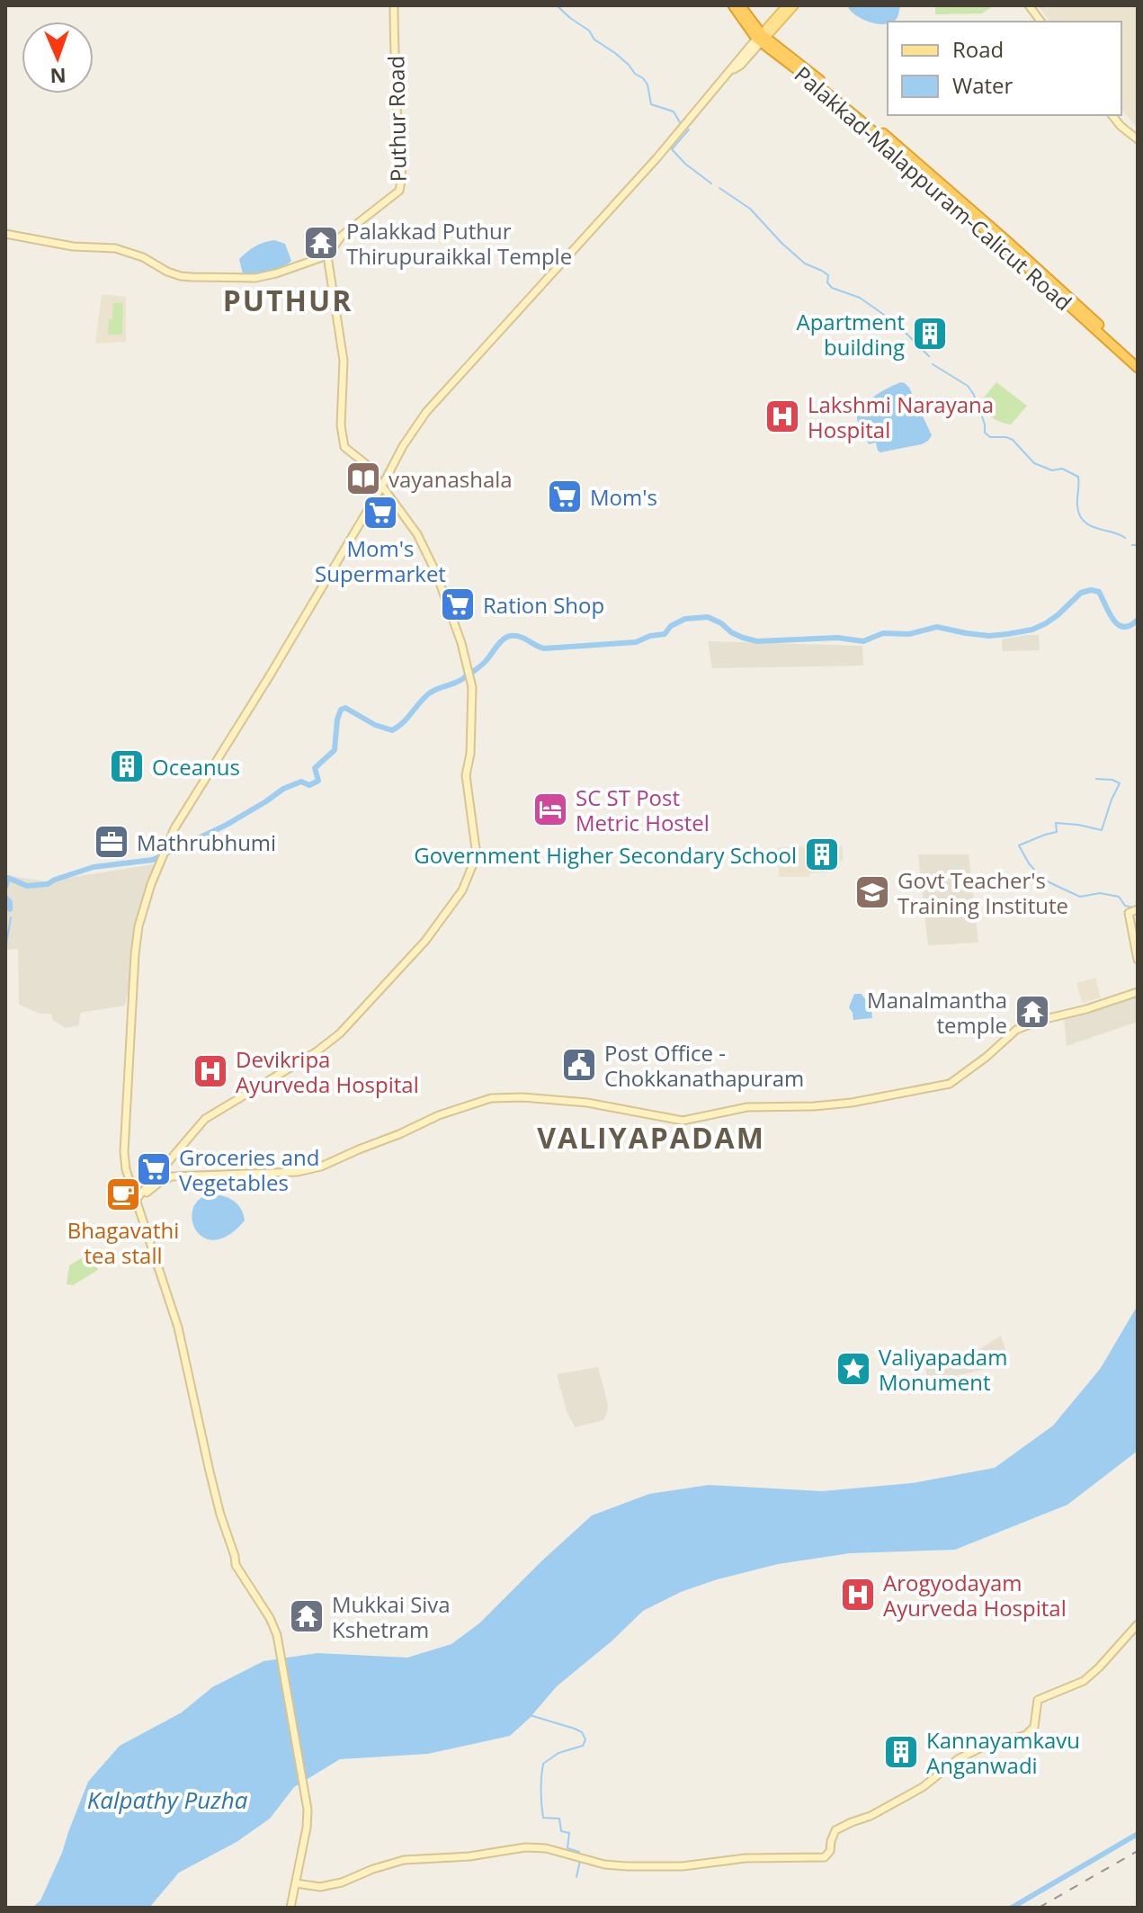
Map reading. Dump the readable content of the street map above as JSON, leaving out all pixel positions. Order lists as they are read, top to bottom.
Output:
{
  "streets": {
    "highway": ["Palakkad-Malappuram-Calicut Road"],
    "street": ["Puthur Road"]
  },
  "districts": ["PUTHUR", "VALIYAPADAM"],
  "water": ["Kalpathy Puzha"],
  "places": {
    "temple": ["Palakkad Puthur Thirupuraikkal Temple", "Manalmantha temple", "Mukkai Siva Kshetram"],
    "building": [
      "Apartment building",
      "Oceanus",
      "Government Higher Secondary School",
      "Kannayamkavu Anganwadi"
    ],
    "hospital": ["Lakshmi Narayana Hospital", "Devikripa Ayurveda Hospital", "Arogyodayam Ayurveda Hospital"],
    "library": ["vayanashala"],
    "supermarket": [
      "Mom's",
      "Mom's Supermarket",
      "Ration Shop",
      "Groceries and Vegetables"
    ],
    "hotel": ["SC ST Post Metric Hostel"],
    "office": ["Mathrubhumi"],
    "school or university": ["Govt Teacher's Training Institute"],
    "public building": ["Post Office - Chokkanathapuram"],
    "cafe": ["Bhagavathi tea stall"],
    "place": ["Valiyapadam Monument"]
  },
  "legend": ["Road", "Water"],
  "north": "bottom"
}
